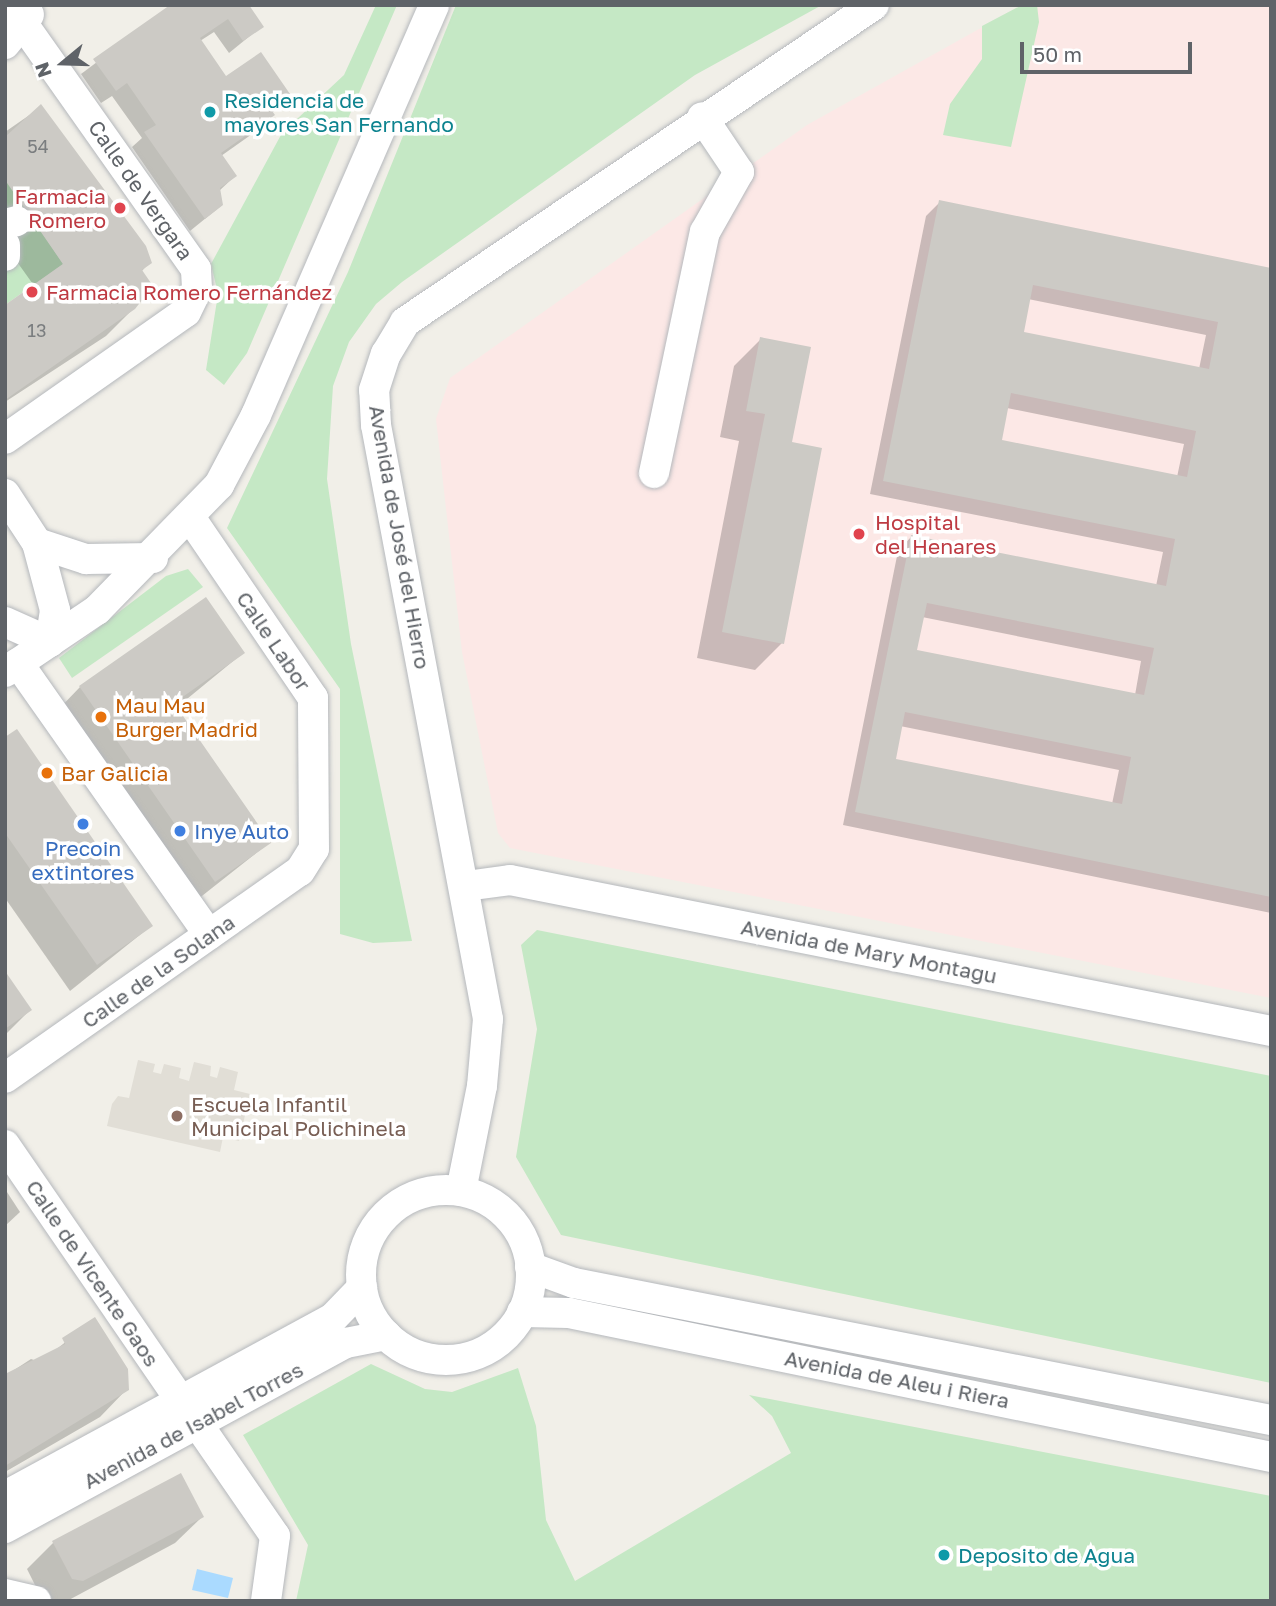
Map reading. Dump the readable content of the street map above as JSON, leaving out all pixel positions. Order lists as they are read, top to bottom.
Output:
{
  "streets": {
    "street": [
      "Calle de Vergara",
      "Avenida de José del Hierro",
      "Calle Labor",
      "Avenida de Mary Montagu",
      "Calle de la Solana",
      "Calle de Vicente Gaos",
      "Avenida de Aleu i Riera",
      "Avenida de Isabel Torres"
    ]
  },
  "crossings": [
    ["Avenida de José del Hierro", "Avenida de Mary Montagu"],
    ["Avenida de José del Hierro", "Avenida de Aleu i Riera"],
    ["Avenida de José del Hierro", "Avenida de Isabel Torres"],
    ["Calle Labor", "Calle de la Solana"],
    ["Calle de Vicente Gaos", "Avenida de Isabel Torres"],
    ["Avenida de Aleu i Riera", "Avenida de Isabel Torres"]
  ],
  "places": [
    "Residencia de mayores San Fernando",
    "Farmacia Romero",
    "Farmacia Romero Fernández",
    "Hospital del Henares",
    "Mau Mau Burger Madrid",
    "Bar Galicia",
    "Precoin extintores",
    "Inye Auto",
    "Escuela Infantil Municipal Polichinela",
    "Deposito de Agua"
  ],
  "house_numbers": ["54", "13"],
  "scale_bar": "50 m",
  "north": "left"
}
